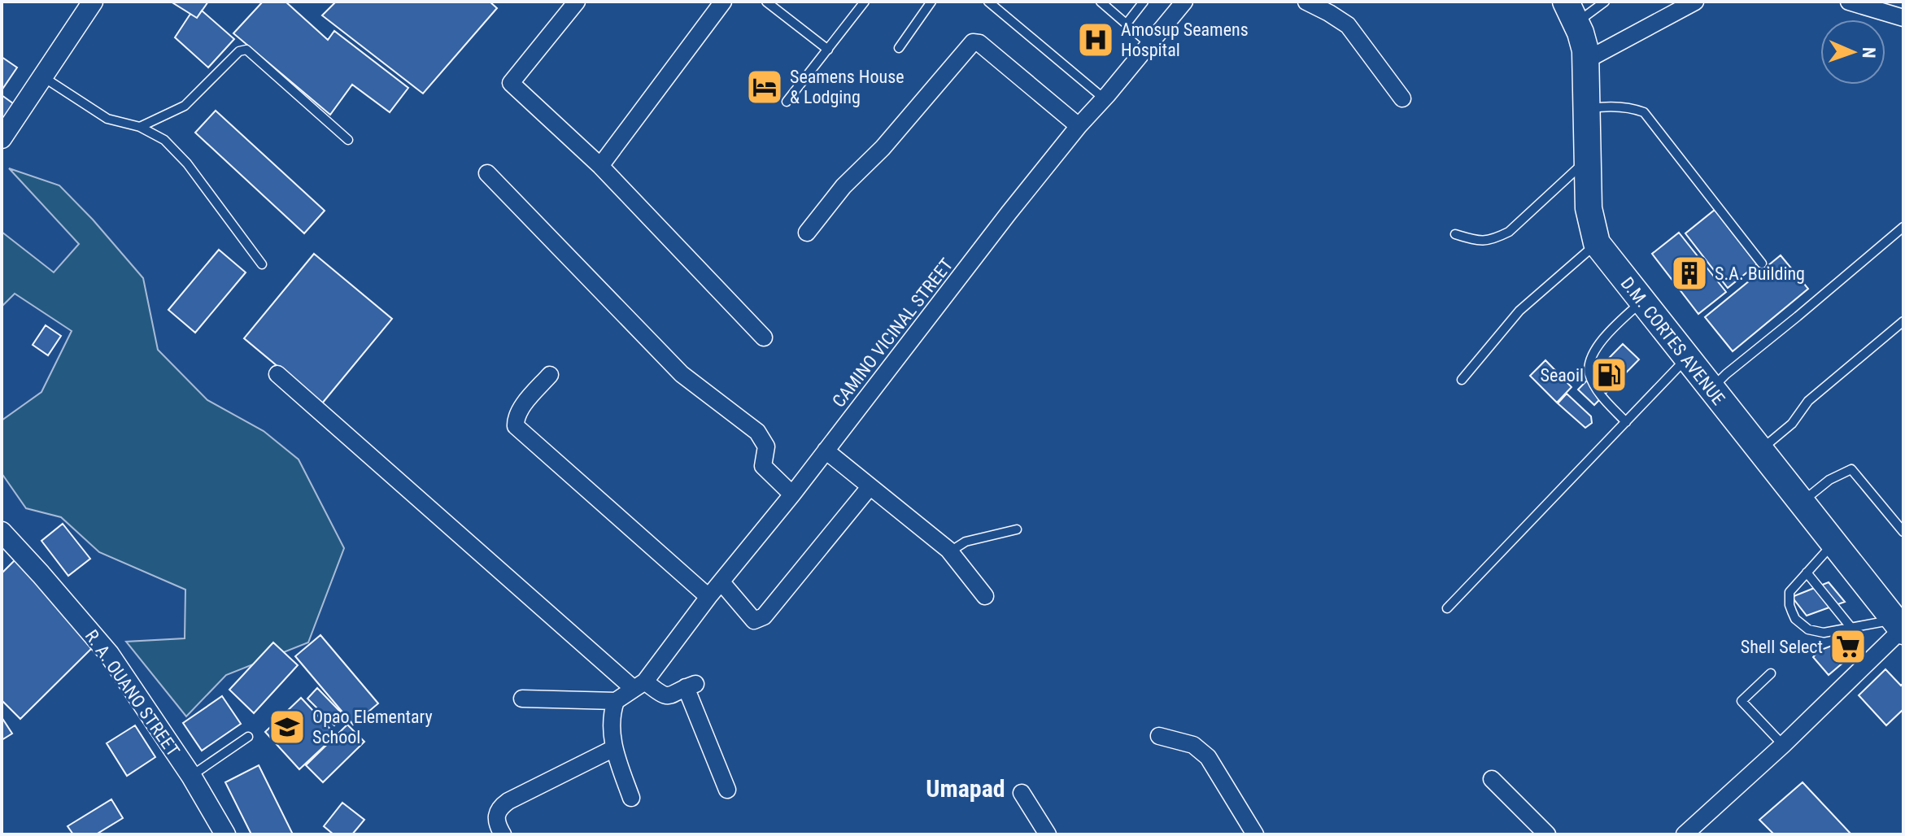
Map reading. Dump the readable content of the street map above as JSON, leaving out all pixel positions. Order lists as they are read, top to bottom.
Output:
{
  "streets": {
    "highway": ["D.M. CORTES AVENUE"],
    "street": ["CAMINO VICINAL STREET", "R. A. OUANO STREET"]
  },
  "districts": ["Umapad"],
  "places": {
    "hospital": ["Amosup Seamens Hospital"],
    "hotel": ["Seamens House & Lodging"],
    "building": ["S.A. Building"],
    "fuel station": ["Seaoil"],
    "supermarket": ["Shell Select"],
    "school or university": ["Opao Elementary School"]
  },
  "north": "right"
}
